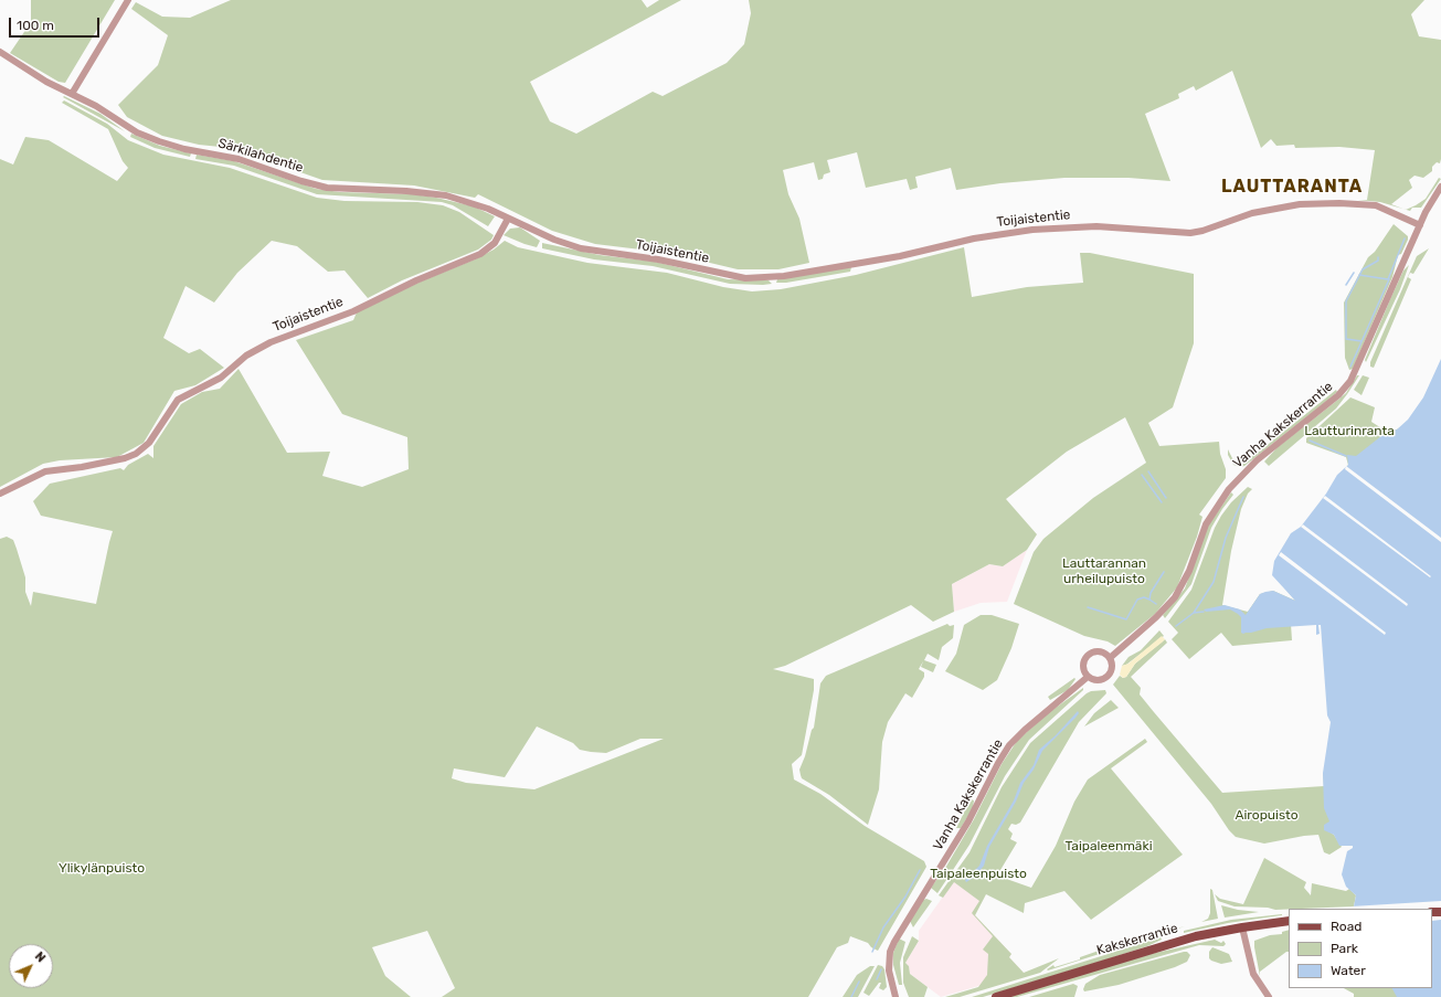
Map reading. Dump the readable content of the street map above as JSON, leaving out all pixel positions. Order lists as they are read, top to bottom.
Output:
{
  "streets": {
    "main road": ["Kakskerrantie"],
    "street": ["Särkilahdentie", "Toijaistentie", "Vanha Kakskerrantie"]
  },
  "crossings": [
    ["Särkilahdentie", "Toijaistentie"],
    ["Toijaistentie", "Vanha Kakskerrantie"]
  ],
  "districts": ["LAUTTARANTA"],
  "parks": [
    "Lautturinranta",
    "Lauttarannan urheilupuisto",
    "Airopuisto",
    "Taipaleenmäki",
    "Ylikylänpuisto",
    "Taipaleenpuisto"
  ],
  "legend": ["Road", "Park", "Water"],
  "scale_bar": "100 m",
  "north": "top right"
}
